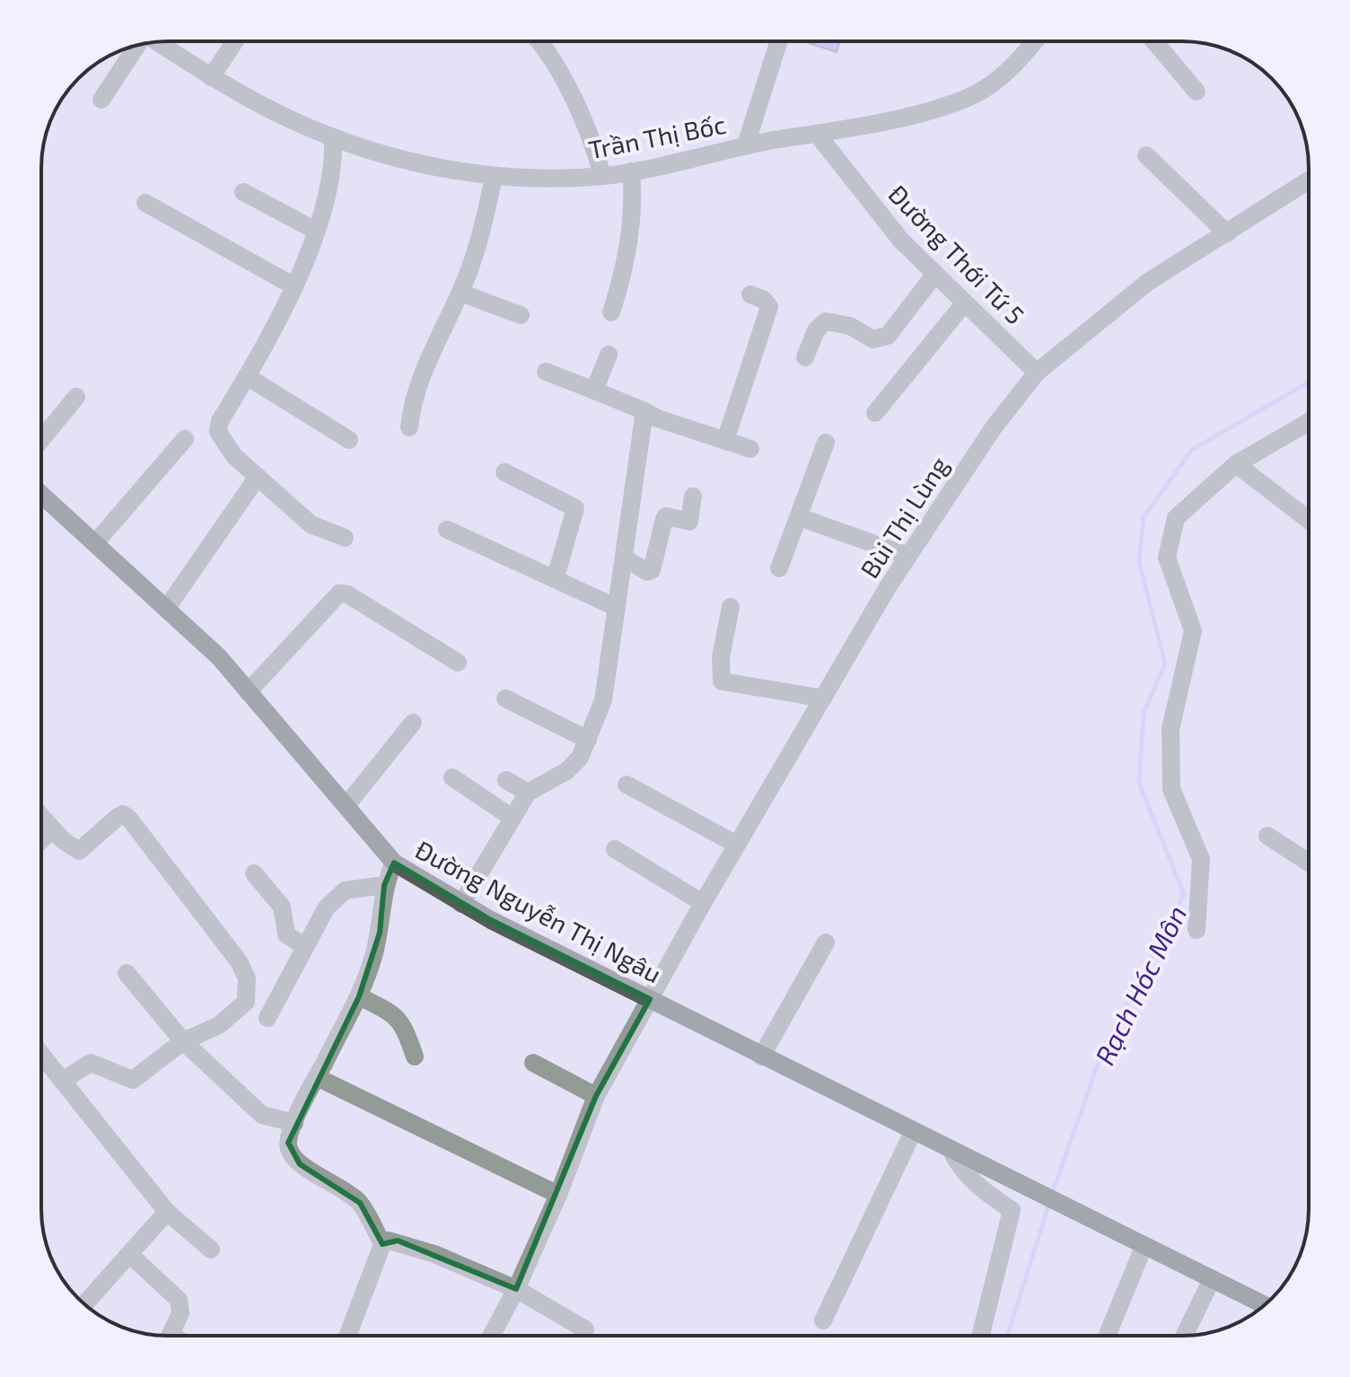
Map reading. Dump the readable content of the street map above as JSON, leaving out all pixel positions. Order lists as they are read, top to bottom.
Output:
{
  "streets": {
    "main road": ["Đường Nguyễn Thị Ngâu"],
    "street": ["Trần Thị Bốc", "Đường Thới Tứ 5", "Bùi Thị Lùng"]
  },
  "crossings": [
    ["Trần Thị Bốc", "Đường Thới Tứ 5"],
    ["Đường Thới Tứ 5", "Bùi Thị Lùng"],
    ["Bùi Thị Lùng", "Đường Nguyễn Thị Ngâu"]
  ],
  "water": ["Rạch Hóc Môn"]
}
